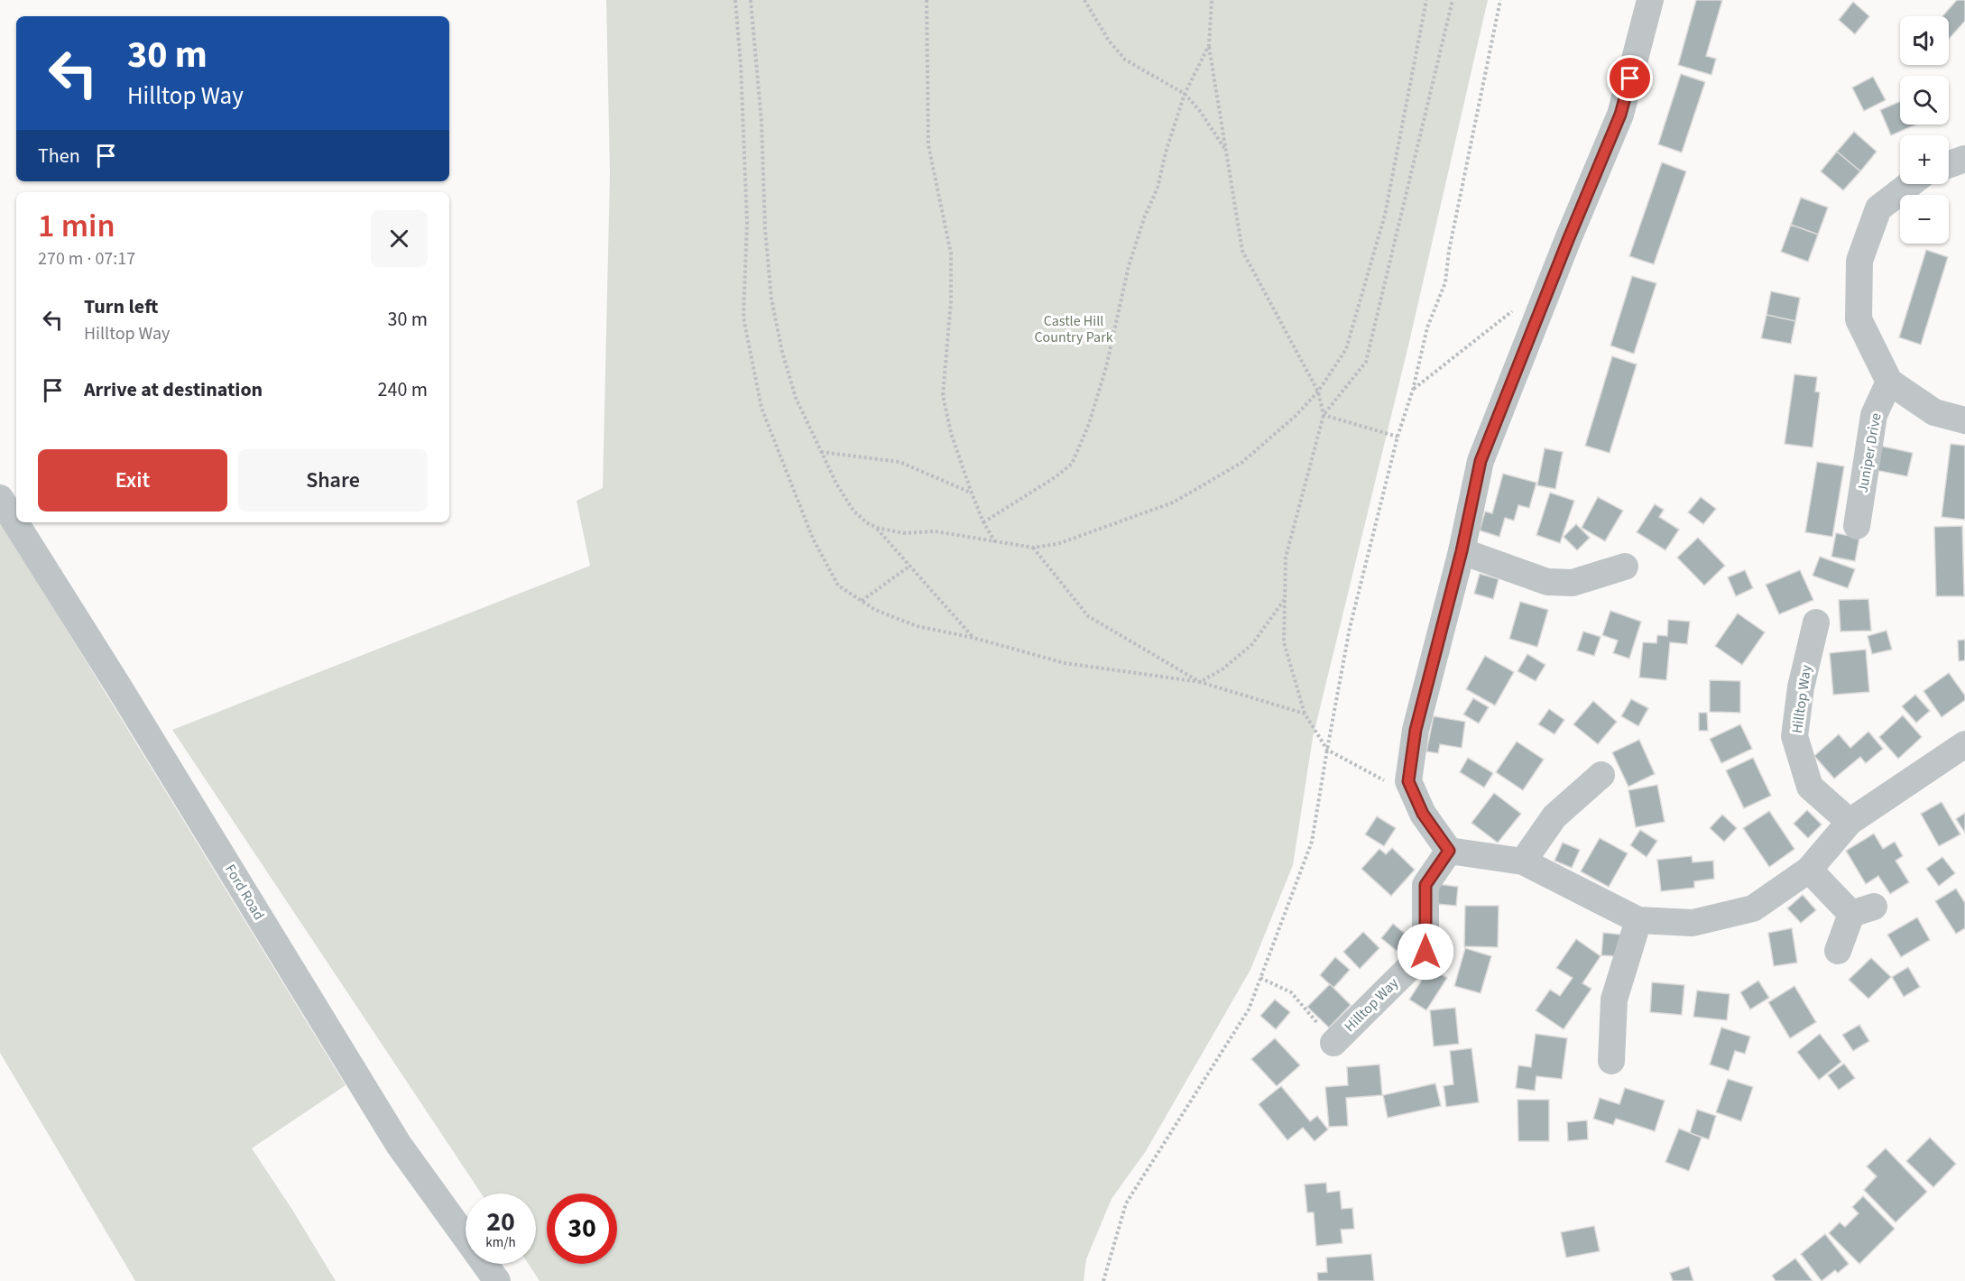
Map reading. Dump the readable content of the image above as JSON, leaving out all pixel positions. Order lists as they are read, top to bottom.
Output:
{
  "streets": {
    "street": ["Juniper Drive", "Hilltop Way", "Ford Road"]
  },
  "parks": ["Castle Hill Country Park"],
  "page": {
    "map_buttons": ["+", "−"],
    "turn": ["30 m", "Hilltop Way"],
    "then": "Then",
    "heading": ["1 min", "270 m · 07:17"],
    "list": [
      {
        "name": "Turn left",
        "note": "Hilltop Way",
        "value": "30 m"
      },
      {
        "name": "Arrive at destination",
        "value": "240 m"
      }
    ],
    "buttons": ["Exit", "Share"],
    "speed": "20 km/h",
    "limit": "30"
  }
}
